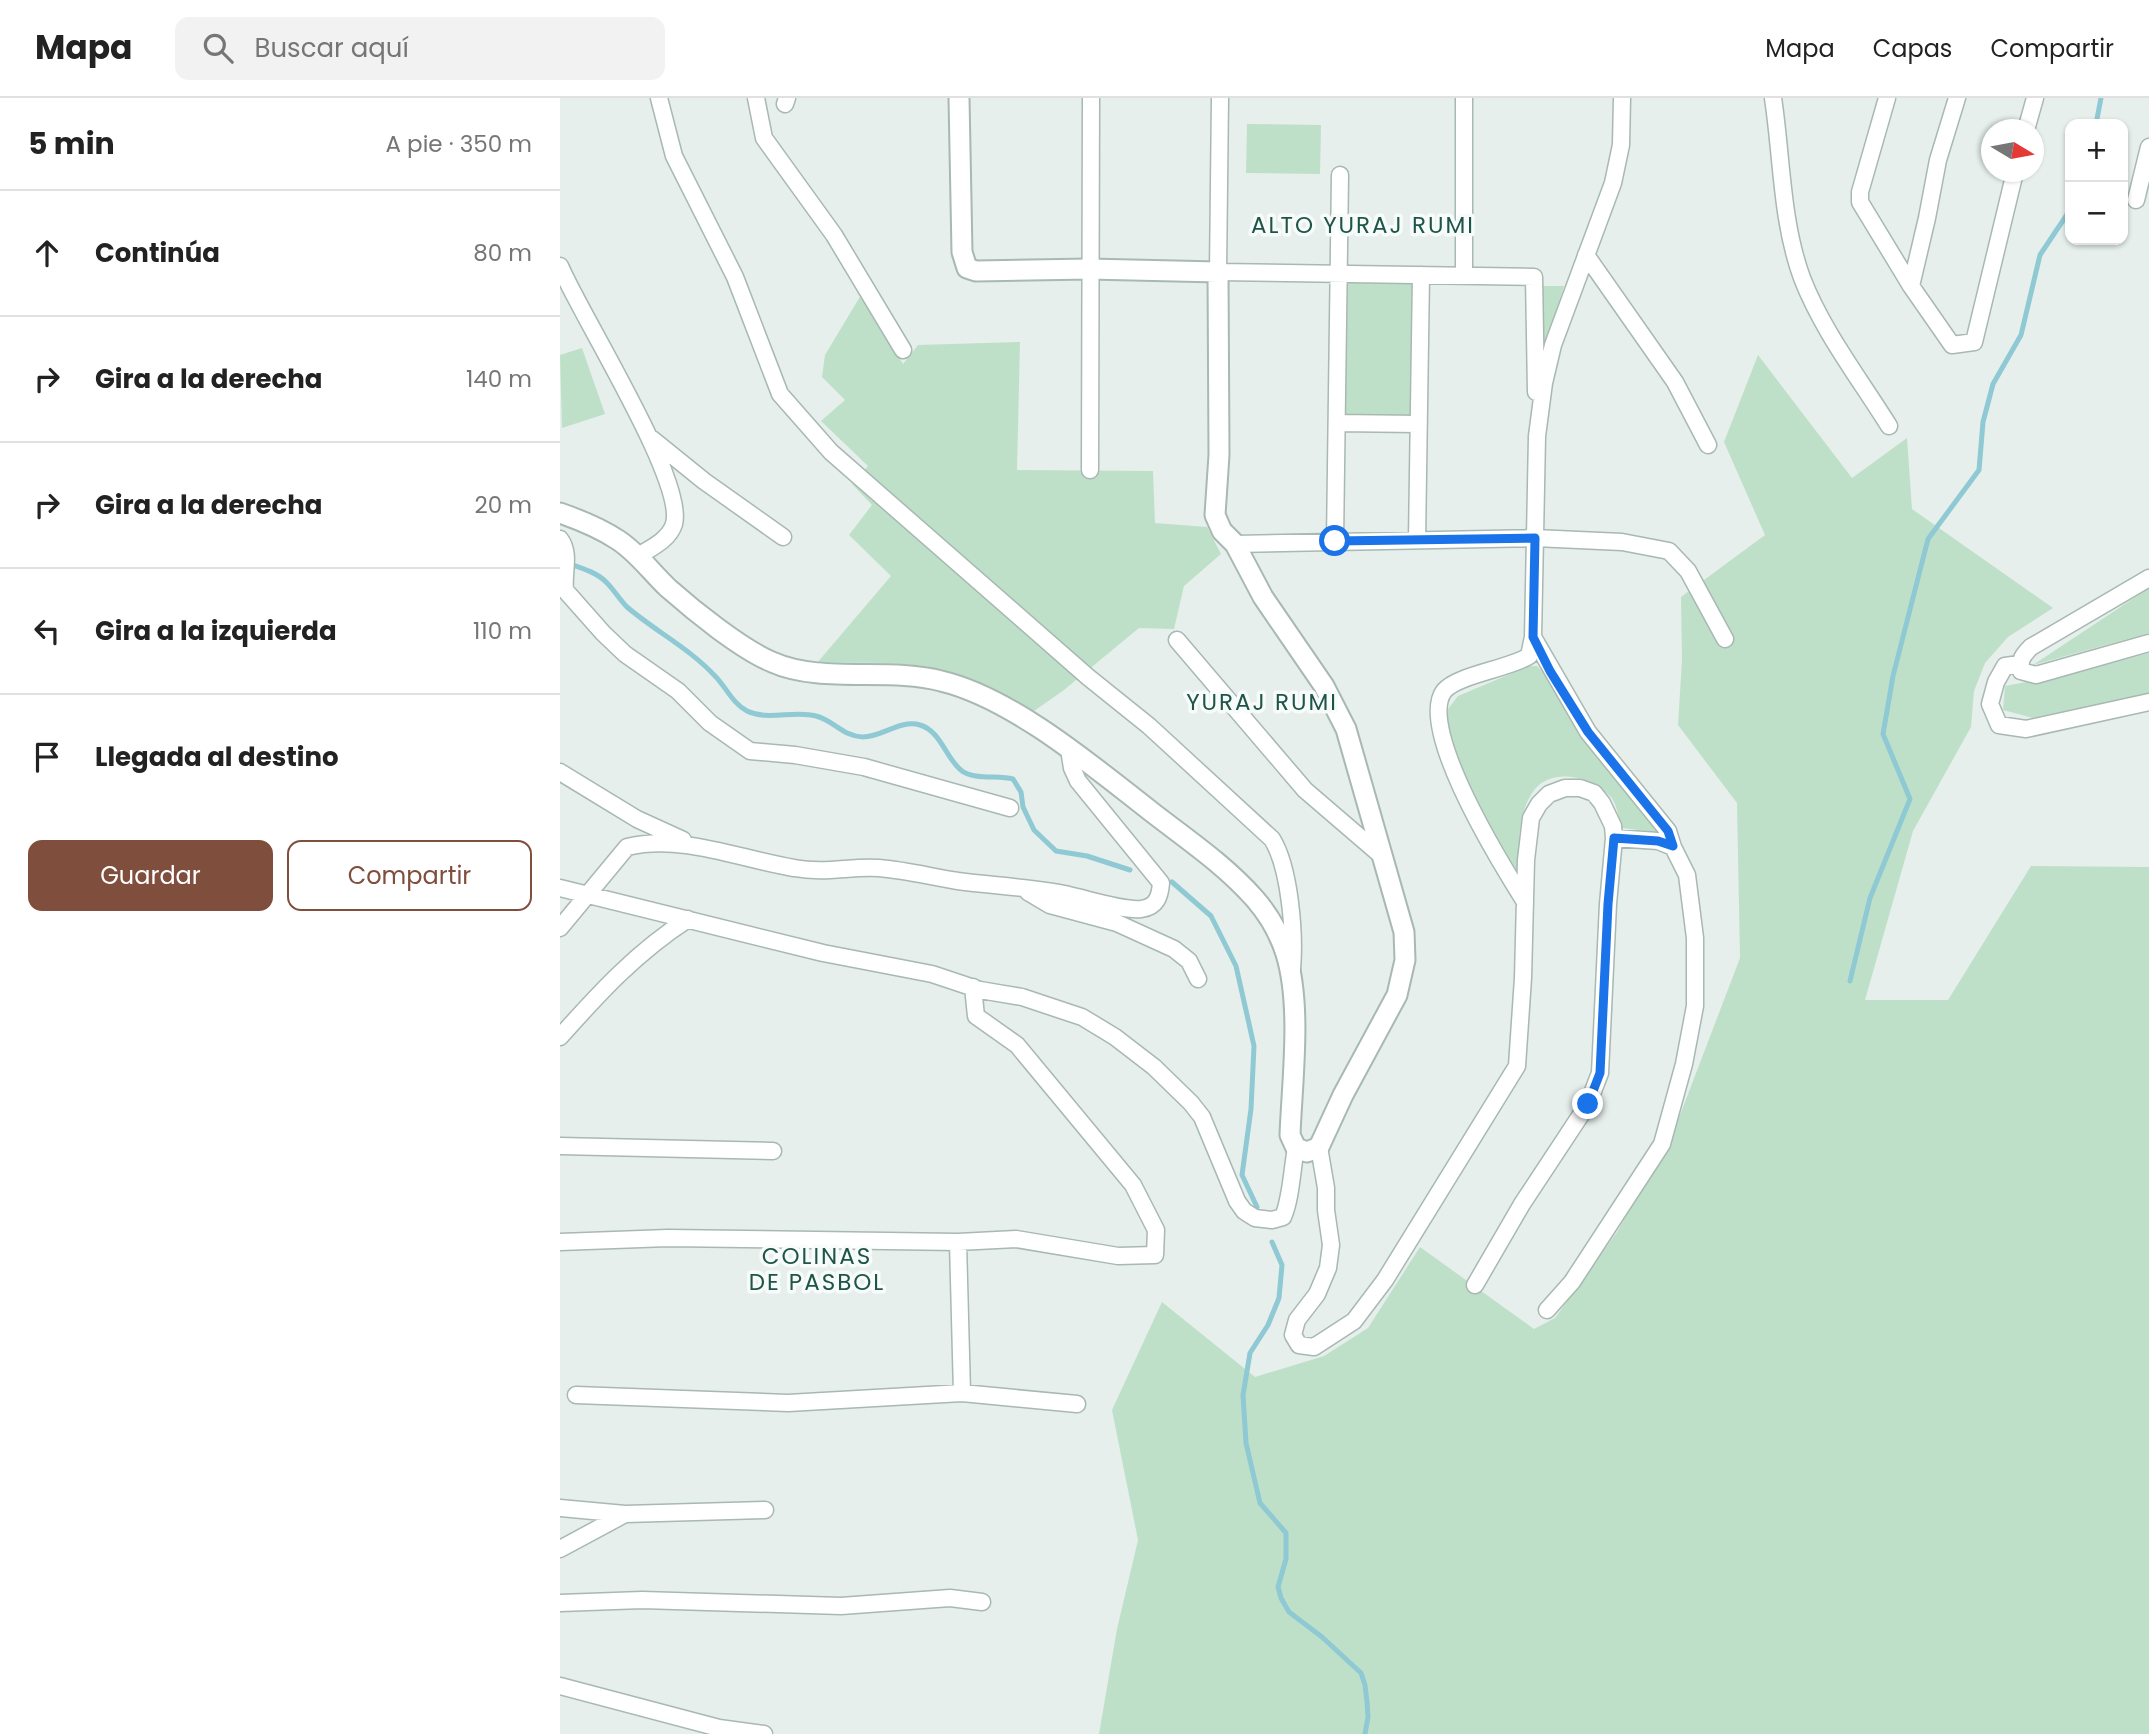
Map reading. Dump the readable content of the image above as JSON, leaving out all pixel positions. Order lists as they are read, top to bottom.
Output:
{
  "districts": ["ALTO YURAJ RUMI", "YURAJ RUMI", "COLINAS DE PASBOL"],
  "north": "right",
  "page": {
    "header": "Mapa",
    "search": "Buscar aquí",
    "nav": ["Mapa", "Capas", "Compartir"],
    "heading": ["5 min", "A pie · 350 m"],
    "map_buttons": ["+", "−"],
    "list": [
      ["Continúa", "80 m"],
      ["Gira a la derecha", "140 m"],
      ["Gira a la derecha", "20 m"],
      ["Gira a la izquierda", "110 m"],
      "Llegada al destino"
    ],
    "buttons": ["Guardar", "Compartir"]
  }
}
